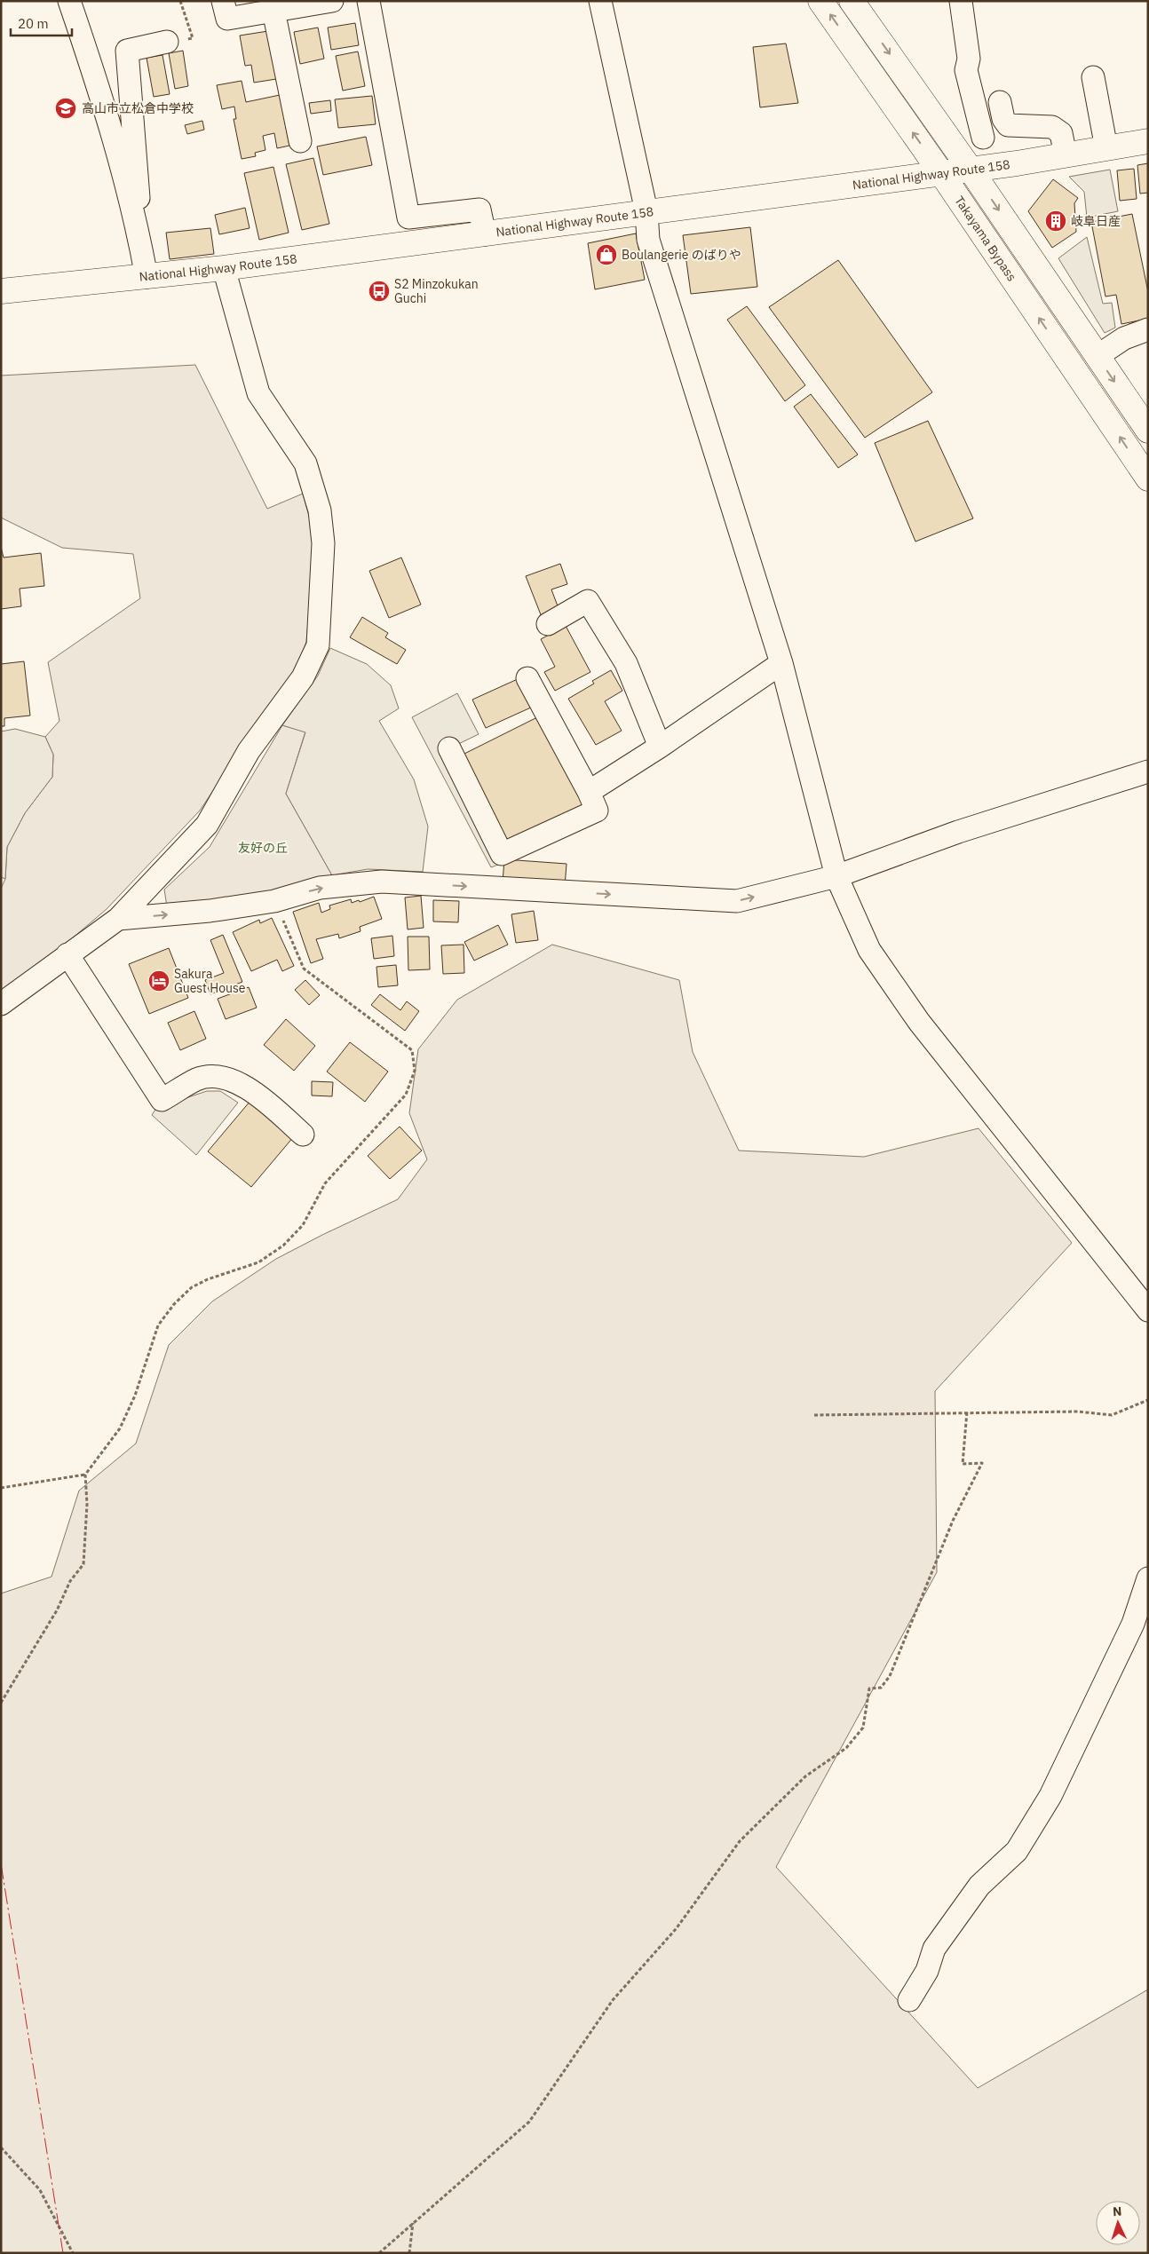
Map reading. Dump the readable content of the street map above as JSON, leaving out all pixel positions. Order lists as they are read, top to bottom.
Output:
{
  "streets": {
    "highway": ["National Highway Route 158", "Takayama Bypass"]
  },
  "crossings": [
    ["National Highway Route 158", "Takayama Bypass"]
  ],
  "parks": ["友好の丘"],
  "places": {
    "school or university": ["高山市立松倉中学校"],
    "building": ["岐阜日産"],
    "shop": ["Boulangerie のばりや"],
    "bus stop": ["S2 Minzokukan Guchi"],
    "hotel": ["Sakura Guest House"]
  },
  "scale_bar": "20 m",
  "north": "top"
}
